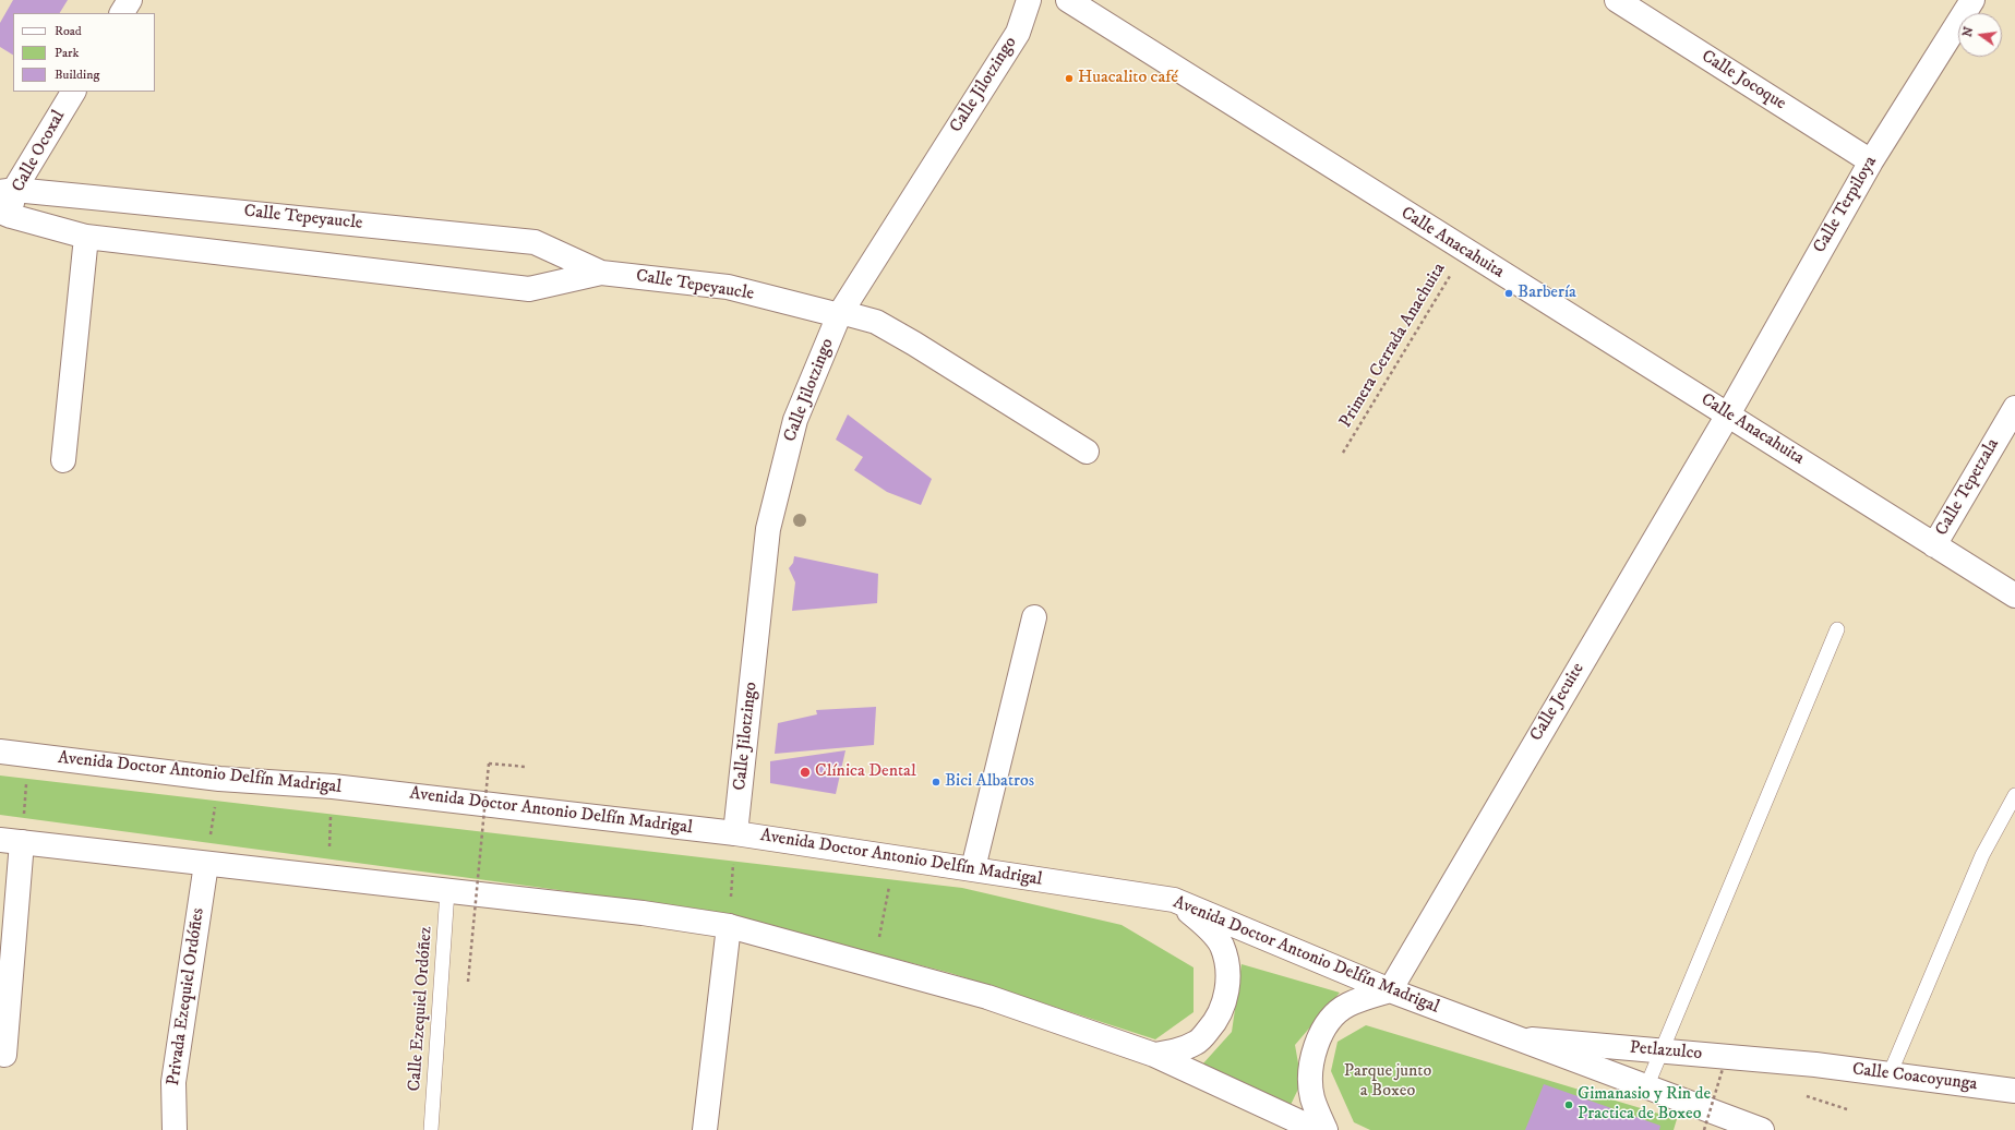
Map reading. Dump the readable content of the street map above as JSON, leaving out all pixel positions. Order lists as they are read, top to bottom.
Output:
{
  "streets": {
    "street": [
      "Calle Jocoque",
      "Calle Jilotzingo",
      "Calle Ocoxal",
      "Calle Terpiloya",
      "Calle Tepeyaucle",
      "Calle Anacahuita",
      "Calle Tepetzala",
      "Calle Jecuite",
      "Avenida Doctor Antonio Delfín Madrigal",
      "Privada Ezequiel Ordóñes",
      "Petlazulco",
      "Calle Coacoyunga"
    ],
    "lane": ["Calle Ezequiel Ordóñez"],
    "path": ["Primera Cerrada Anachuita"]
  },
  "crossings": [
    ["Calle Jocoque", "Calle Terpiloya"],
    ["Calle Jilotzingo", "Calle Tepeyaucle"],
    ["Calle Jilotzingo", "Avenida Doctor Antonio Delfín Madrigal"],
    ["Calle Ocoxal", "Calle Tepeyaucle"],
    ["Calle Terpiloya", "Calle Anacahuita"],
    ["Calle Terpiloya", "Calle Jecuite"],
    ["Calle Anacahuita", "Primera Cerrada Anachuita"],
    ["Calle Anacahuita", "Calle Tepetzala"],
    ["Calle Anacahuita", "Calle Jecuite"],
    ["Calle Jecuite", "Avenida Doctor Antonio Delfín Madrigal"],
    ["Avenida Doctor Antonio Delfín Madrigal", "Petlazulco"],
    ["Petlazulco", "Calle Coacoyunga"]
  ],
  "parks": ["Parque junto a Boxeo"],
  "places": [
    "Huacalito café",
    "Barbería",
    "Clínica Dental",
    "Bici Albatros",
    "Gimanasio y Rin de Practica de Boxeo"
  ],
  "legend": ["Road", "Park", "Building"],
  "north": "left"
}
